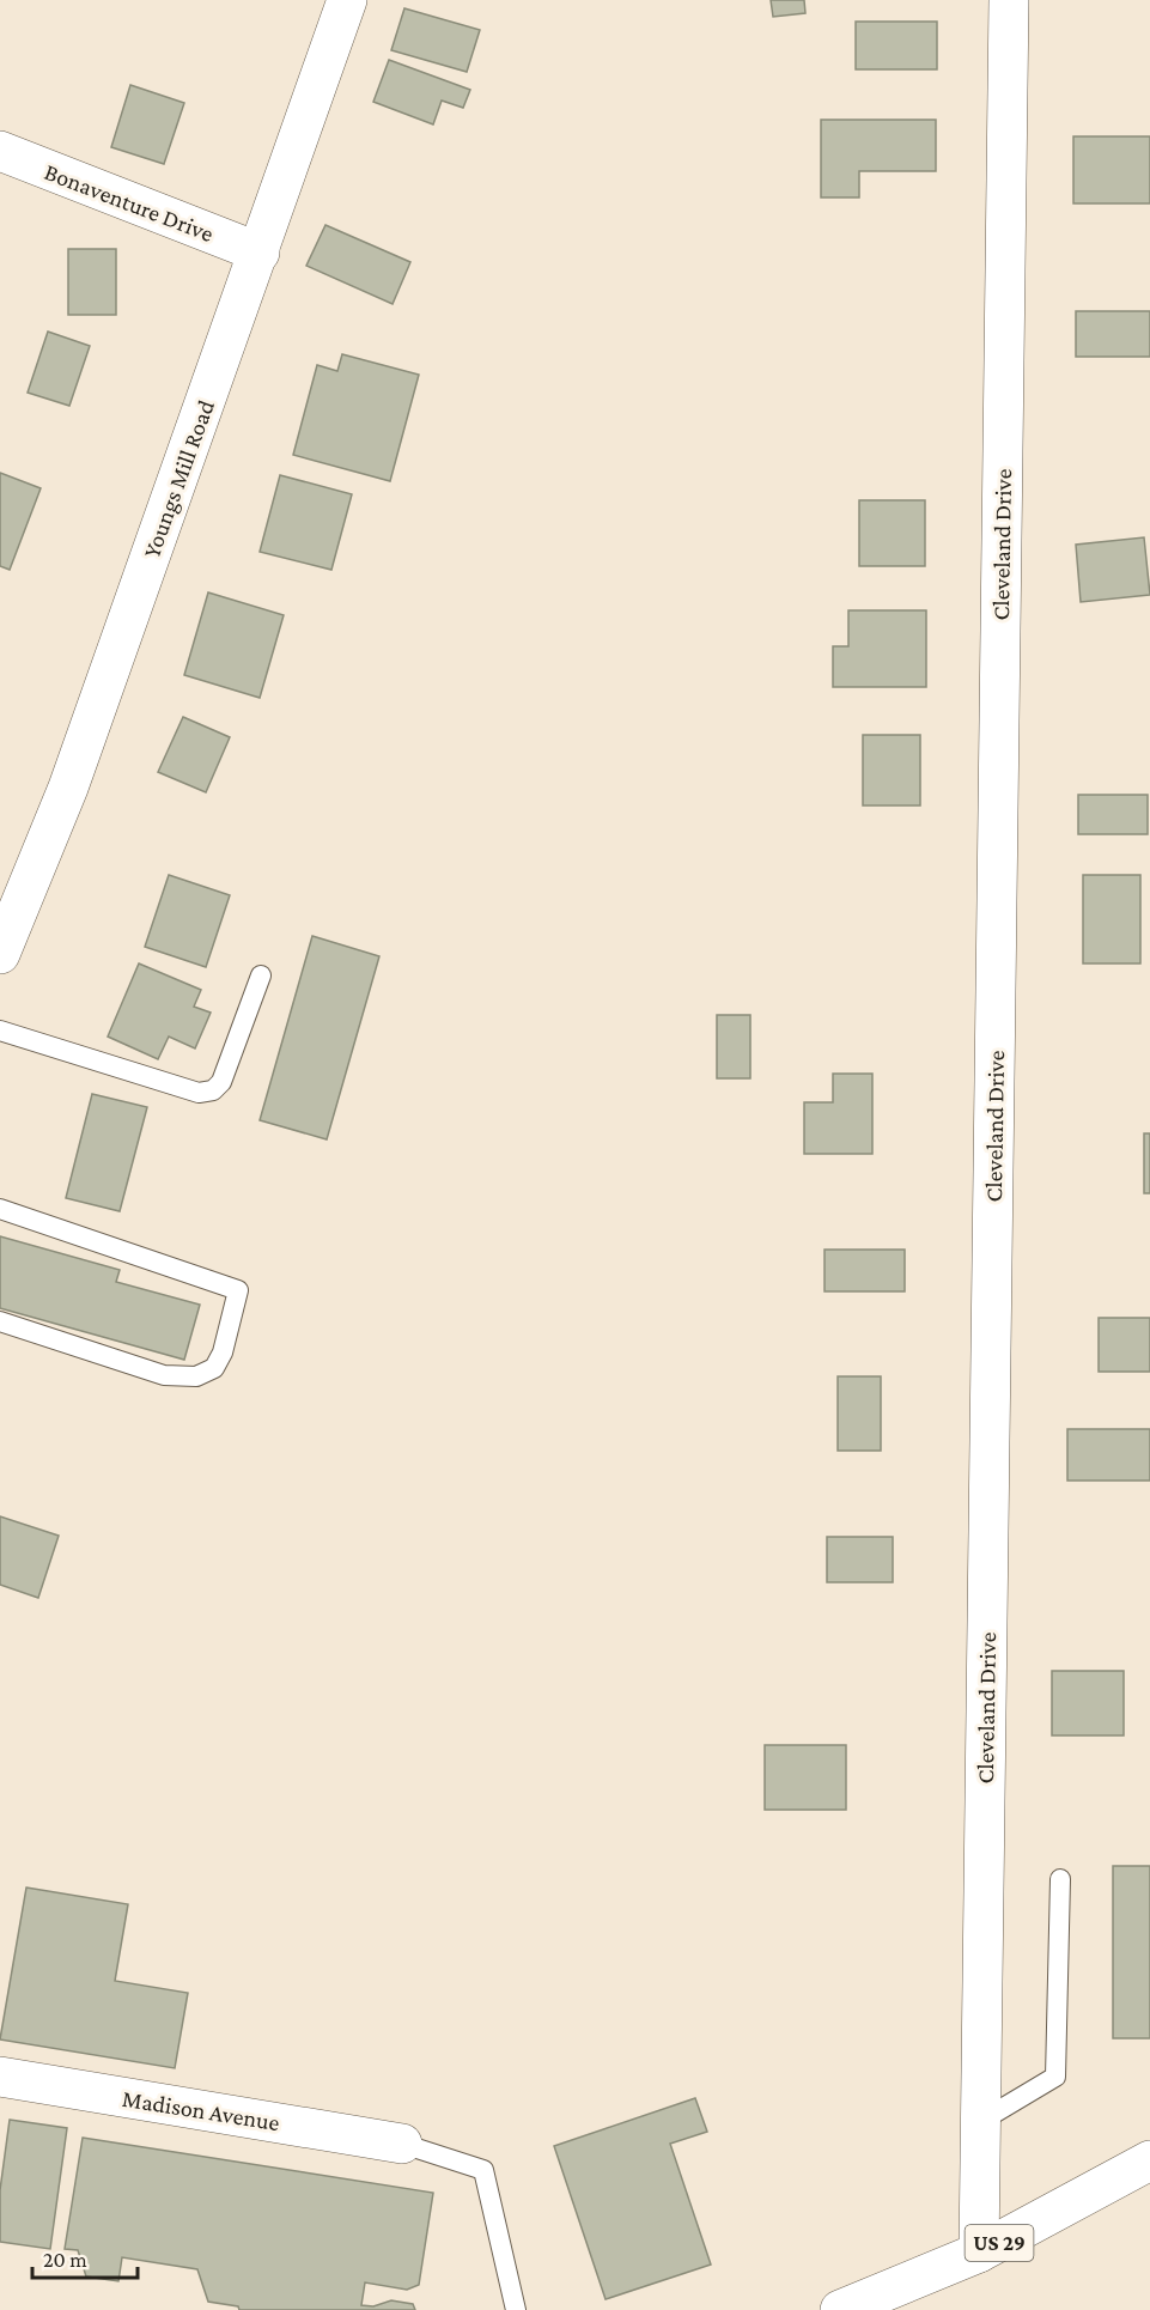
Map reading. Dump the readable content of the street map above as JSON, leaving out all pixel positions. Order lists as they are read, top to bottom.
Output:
{
  "streets": {
    "street": [
      "Bonaventure Drive",
      "Youngs Mill Road",
      "Cleveland Drive",
      "Madison Avenue",
      "US 29"
    ]
  },
  "crossings": [
    ["Bonaventure Drive", "Youngs Mill Road"],
    ["Cleveland Drive", "US 29"]
  ],
  "scale_bar": "20 m"
}
